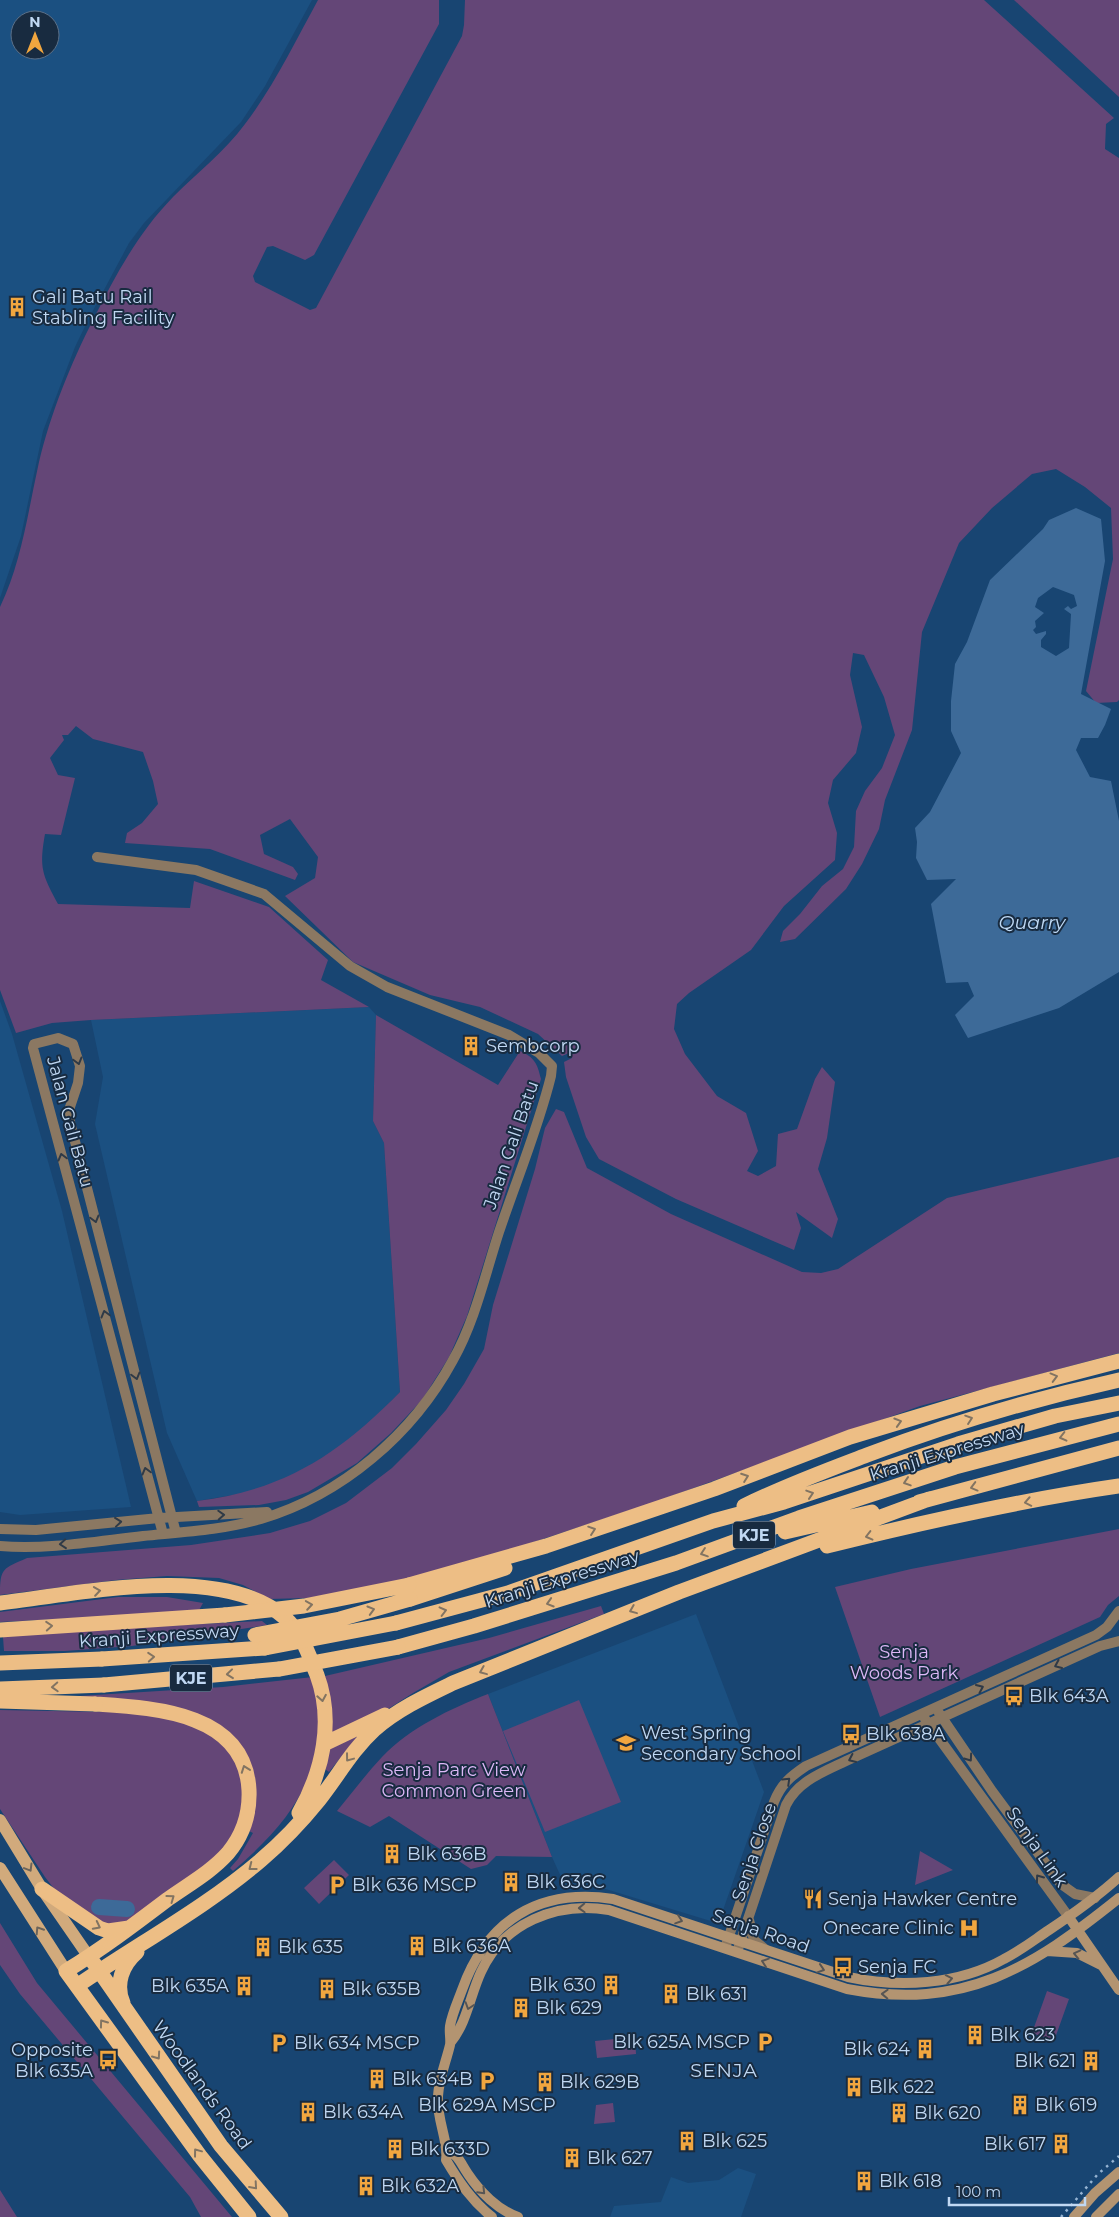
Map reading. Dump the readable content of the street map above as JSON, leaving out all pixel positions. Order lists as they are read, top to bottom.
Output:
{
  "streets": {
    "highway": ["Kranji Expressway", "KJE", "Woodlands Road"],
    "street": [
      "Jalan Gali Batu",
      "Senja Link",
      "Senja Close",
      "Senja Road"
    ]
  },
  "crossings": [
    ["Kranji Expressway", "KJE"],
    ["Senja Link", "Senja Close"],
    ["Senja Link", "Senja Road"],
    ["Senja Close", "Senja Road"]
  ],
  "one_way": ["Woodlands Road"],
  "districts": ["SENJA"],
  "water": ["Quarry"],
  "parks": ["Senja Woods Park", "Senja Parc View Common Green"],
  "places": {
    "building": [
      "Gali Batu Rail Stabling Facility",
      "Sembcorp",
      "Blk 636B",
      "Blk 636C",
      "Blk 636A",
      "Blk 635",
      "Blk 630",
      "Blk 635A",
      "Blk 635B",
      "Blk 631",
      "Blk 629",
      "Blk 623",
      "Blk 624",
      "Blk 621",
      "Blk 634B",
      "Blk 629B",
      "Blk 622",
      "Blk 619",
      "Blk 634A",
      "Blk 620",
      "Blk 625",
      "Blk 617",
      "Blk 633D",
      "Blk 627",
      "Blk 618",
      "Blk 632A"
    ],
    "bus stop": [
      "Blk 643A",
      "Blk 638A",
      "Senja FC",
      "Opposite Blk 635A"
    ],
    "school or university": ["West Spring Secondary School"],
    "parking": [
      "Blk 636 MSCP",
      "Blk 625A MSCP",
      "Blk 634 MSCP",
      "Blk 629A MSCP"
    ],
    "restaurant": ["Senja Hawker Centre"],
    "hospital": ["Onecare Clinic"]
  },
  "scale_bar": "100 m",
  "north": "top"
}
